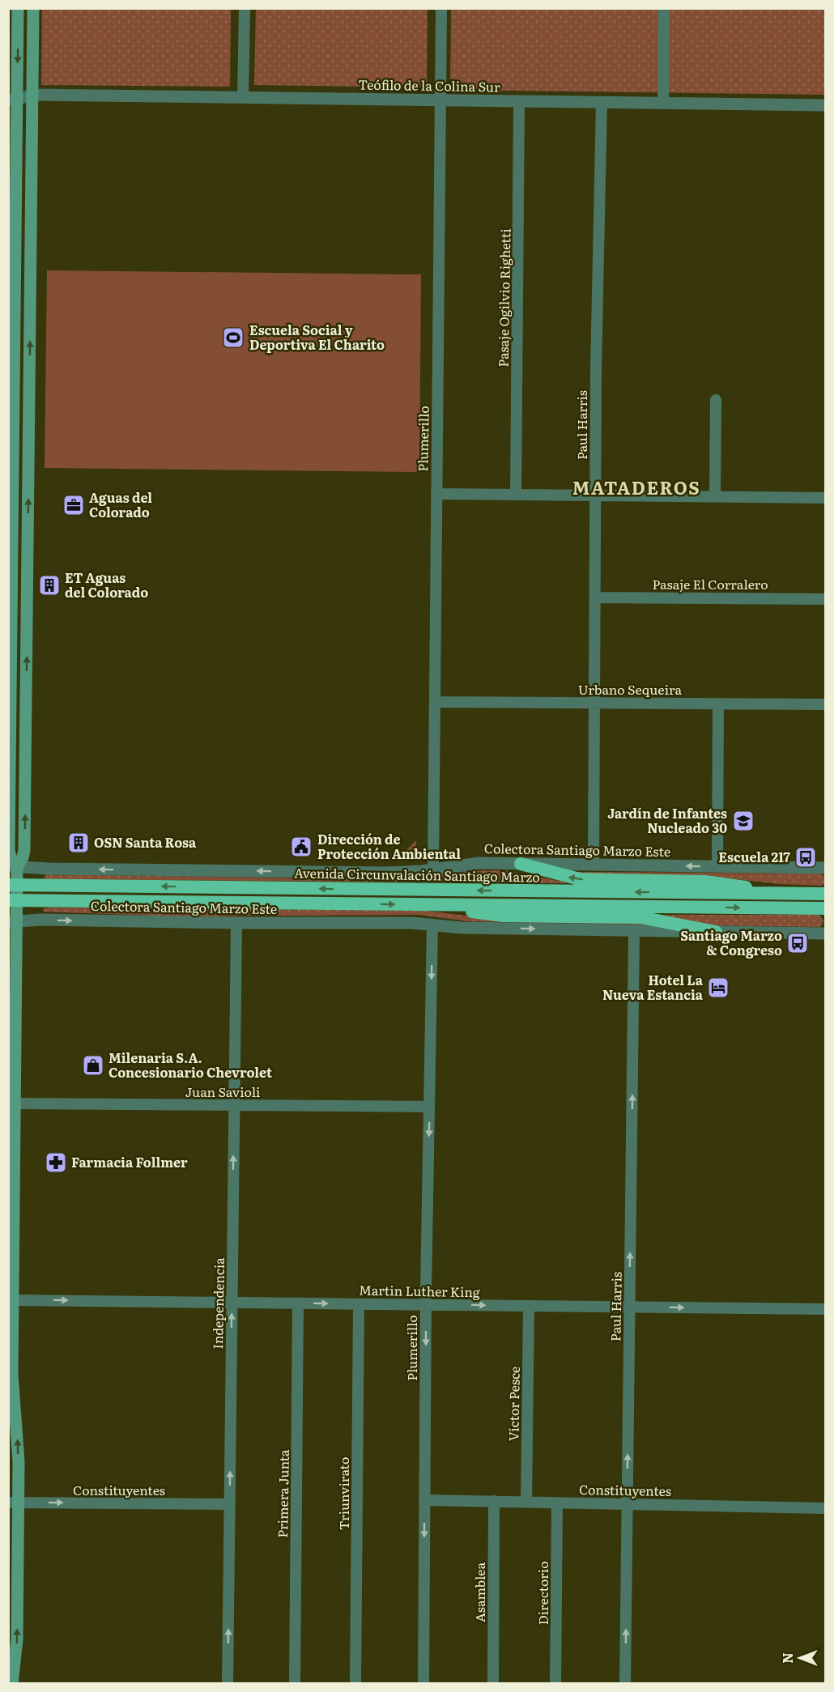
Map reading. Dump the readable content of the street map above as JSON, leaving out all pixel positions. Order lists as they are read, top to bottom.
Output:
{
  "streets": {
    "highway": ["Avenida Circunvalación Santiago Marzo"],
    "street": [
      "Teófilo de la Colina Sur",
      "Pasaje Ogilvio Righetti",
      "Paul Harris",
      "Plumerillo",
      "Pasaje El Corralero",
      "Urbano Sequeira",
      "Colectora Santiago Marzo Este",
      "Juan Savioli",
      "Martin Luther King",
      "Independencia",
      "Víctor Pesce",
      "Constituyentes",
      "Primera Junta",
      "Triunvirato",
      "Asamblea",
      "Directorio"
    ]
  },
  "crossings": [
    ["Teófilo de la Colina Sur", "Pasaje Ogilvio Righetti"],
    ["Teófilo de la Colina Sur", "Paul Harris"],
    ["Teófilo de la Colina Sur", "Plumerillo"],
    ["Paul Harris", "Pasaje El Corralero"],
    ["Paul Harris", "Urbano Sequeira"],
    ["Paul Harris", "Colectora Santiago Marzo Este"],
    ["Paul Harris", "Martin Luther King"],
    ["Paul Harris", "Constituyentes"],
    ["Plumerillo", "Urbano Sequeira"],
    ["Plumerillo", "Colectora Santiago Marzo Este"],
    ["Plumerillo", "Juan Savioli"],
    ["Plumerillo", "Martin Luther King"],
    ["Plumerillo", "Constituyentes"],
    ["Colectora Santiago Marzo Este", "Independencia"],
    ["Juan Savioli", "Independencia"],
    ["Martin Luther King", "Independencia"],
    ["Martin Luther King", "Víctor Pesce"],
    ["Martin Luther King", "Primera Junta"],
    ["Martin Luther King", "Triunvirato"],
    ["Independencia", "Constituyentes"],
    ["Víctor Pesce", "Constituyentes"],
    ["Constituyentes", "Asamblea"],
    ["Constituyentes", "Directorio"]
  ],
  "one_way": [
    "Paul Harris",
    "Plumerillo",
    "Martin Luther King",
    "Independencia",
    "Constituyentes"
  ],
  "districts": ["MATADEROS"],
  "places": {
    "sports": ["Escuela Social y Deportiva El Charito"],
    "office": ["Aguas del Colorado"],
    "building": ["ET Aguas del Colorado", "OSN Santa Rosa"],
    "school or university": ["Jardín de Infantes Nucleado 30"],
    "public building": ["Dirección de Protección Ambiental"],
    "bus stop": ["Escuela 217", "Santiago Marzo & Congreso"],
    "hotel": ["Hotel La Nueva Estancia"],
    "shop": ["Milenaria S.A. Concesionario Chevrolet"],
    "pharmacy": ["Farmacia Follmer"]
  },
  "north": "left"
}
